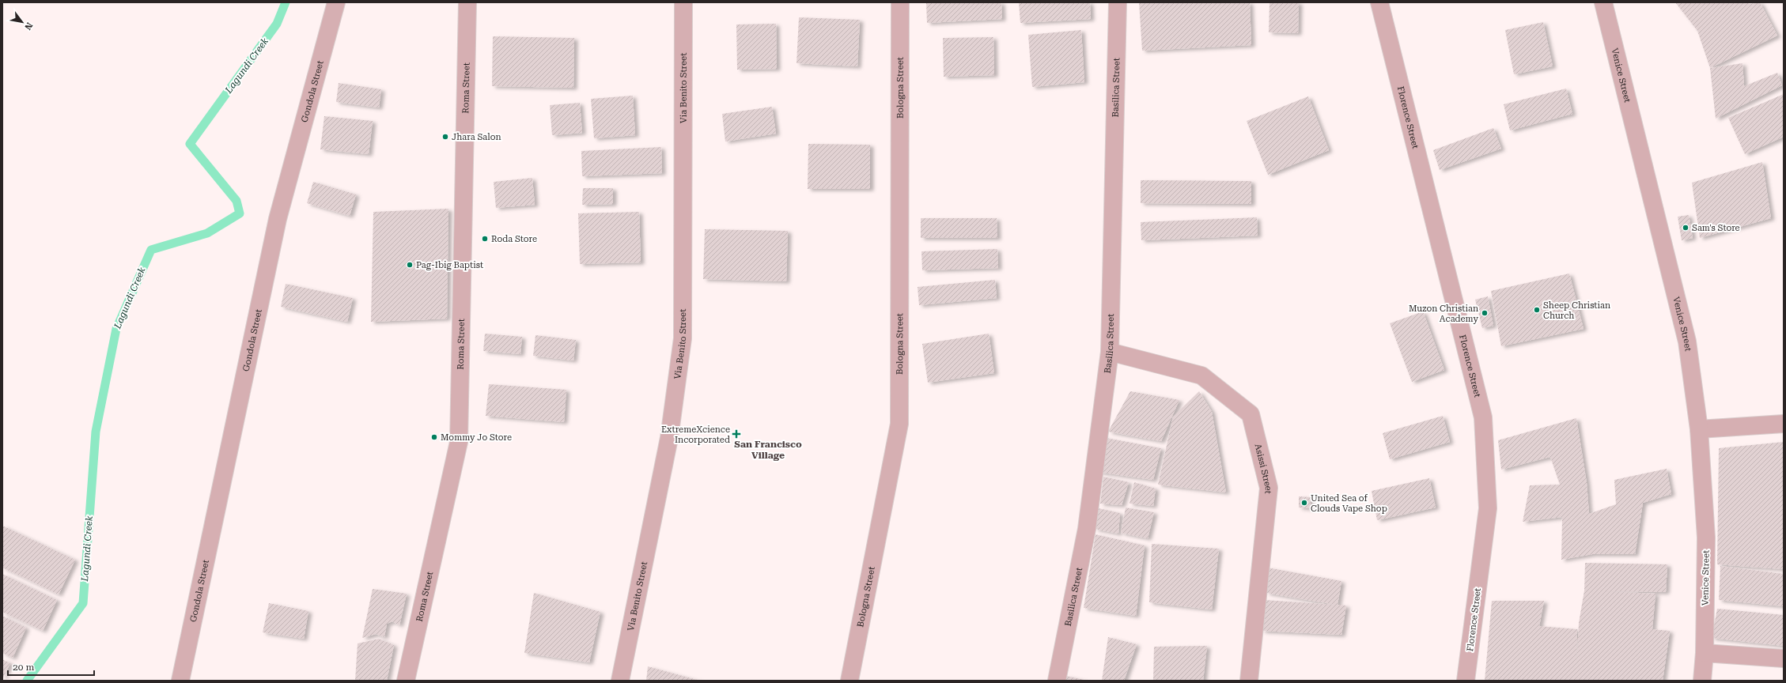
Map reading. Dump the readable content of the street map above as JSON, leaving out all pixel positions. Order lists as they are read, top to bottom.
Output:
{
  "streets": {
    "street": [
      "Venice Street",
      "Bologna Street",
      "Basilica Street",
      "Roma Street",
      "Via Benito Street",
      "Gondola Street",
      "Florence Street",
      "Asissi Street"
    ]
  },
  "crossings": [
    ["Basilica Street", "Asissi Street"]
  ],
  "districts": ["San Francisco Village"],
  "water": ["Lagundi Creek"],
  "places": {
    "other": [
      "Jhara Salon",
      "Sam's Store",
      "Roda Store",
      "Pag-Ibig Baptist",
      "Sheep Christian Church",
      "Muzon Christian Academy",
      "Mommy Jo Store",
      "United Sea of Clouds Vape Shop"
    ],
    "health": ["ExtremeXcience Incorporated"]
  },
  "scale_bar": "20 m",
  "north": "bottom right"
}
